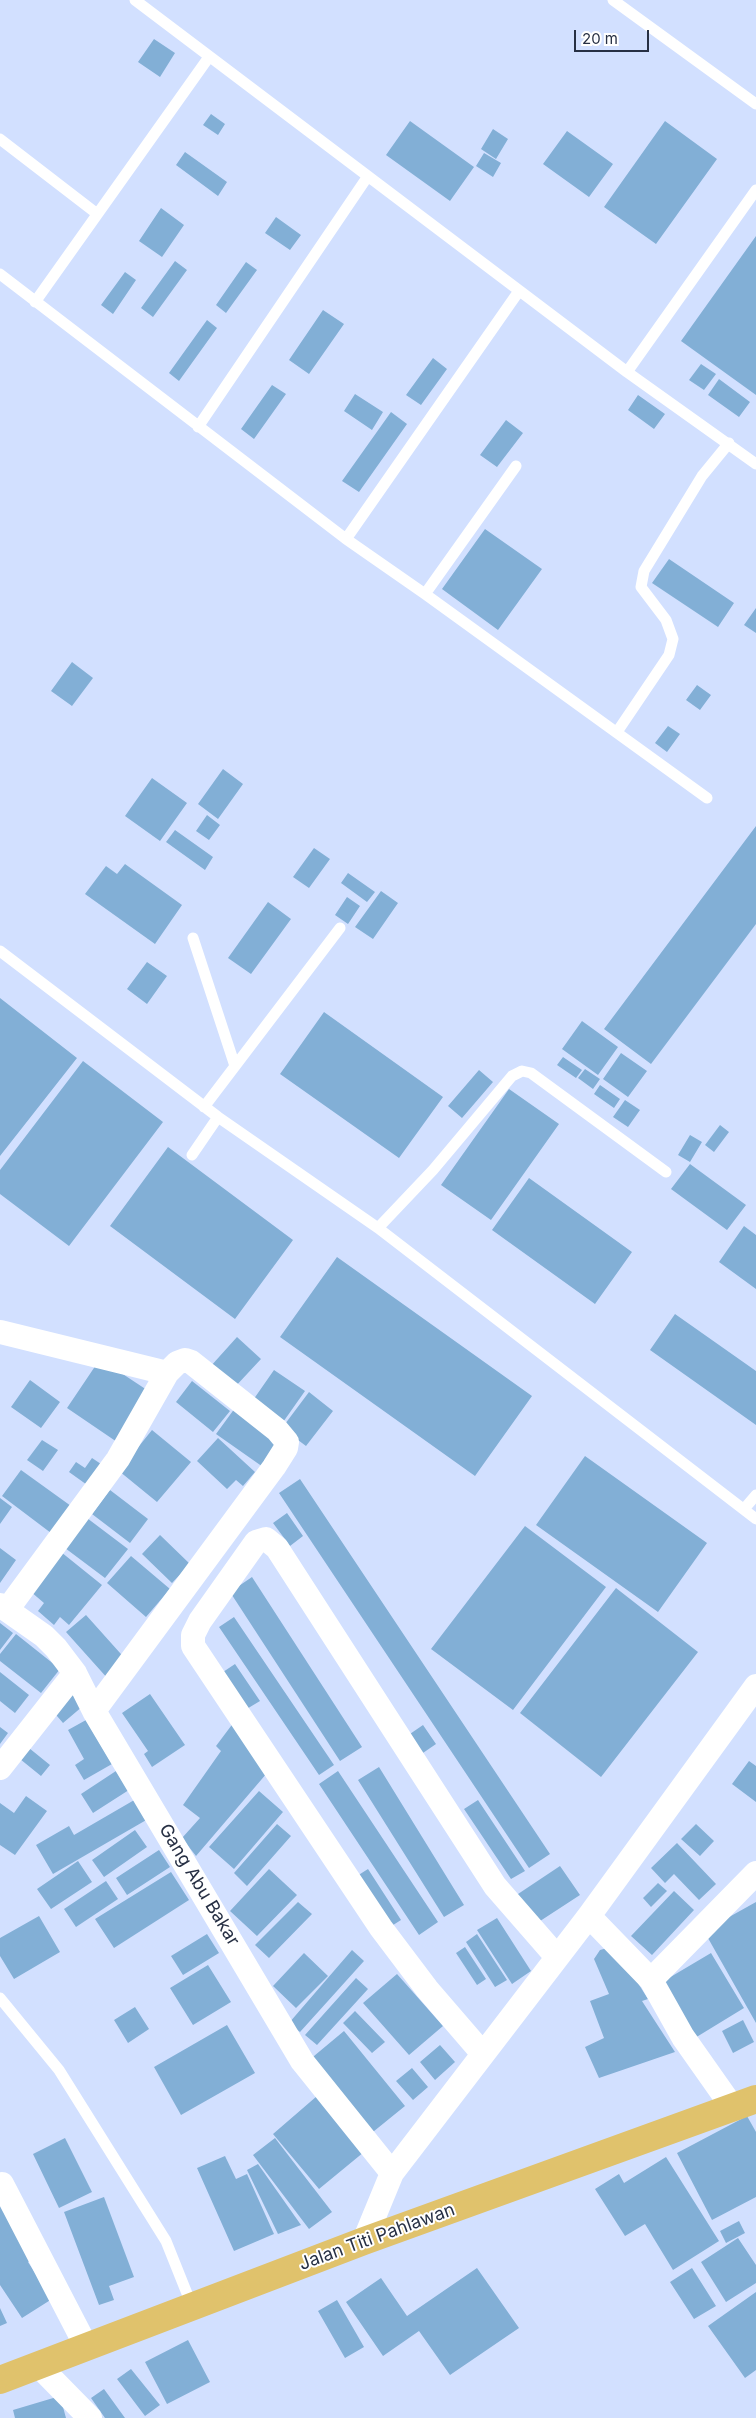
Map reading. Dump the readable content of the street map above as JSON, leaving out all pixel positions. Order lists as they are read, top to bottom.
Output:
{
  "streets": {
    "main road": ["Jalan Titi Pahlawan"],
    "street": ["Gang Abu Bakar"]
  },
  "scale_bar": "20 m"
}
